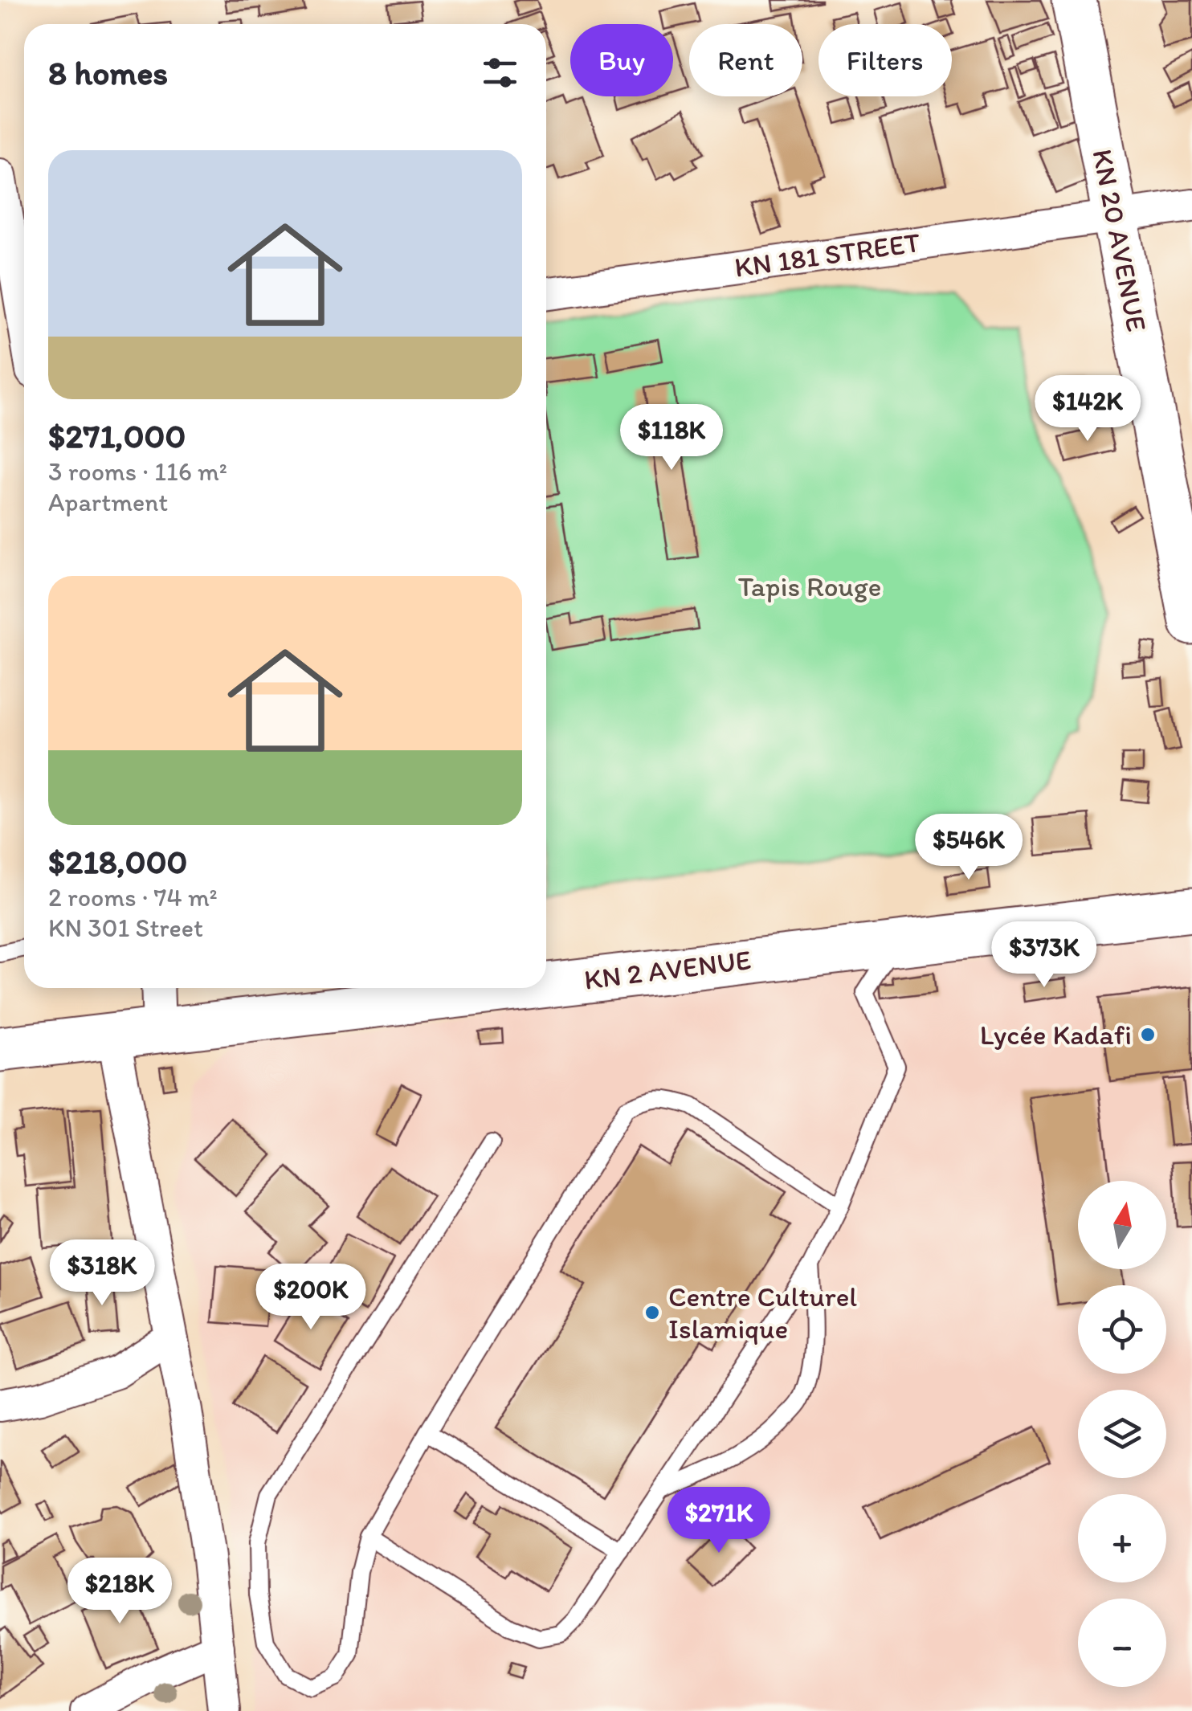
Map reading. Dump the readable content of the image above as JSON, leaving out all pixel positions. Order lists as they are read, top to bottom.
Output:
{
  "streets": {
    "main road": ["KN 20 AVENUE", "KN 2 AVENUE"],
    "street": ["KN 181 STREET"]
  },
  "crossings": [
    ["KN 20 AVENUE", "KN 181 STREET"]
  ],
  "parks": ["Tapis Rouge"],
  "places": ["Lycée Kadafi", "Centre Culturel Islamique"],
  "north": "top",
  "page": {
    "chip": ["Buy", "Rent", "Filters"],
    "heading": "8 homes",
    "list": [
      {
        "name": "$271,000",
        "note": "3 rooms · 116 m² · Apartment"
      },
      {
        "name": "$218,000",
        "note": "2 rooms · 74 m² · KN 301 Street"
      }
    ],
    "price": [
      "$142K",
      "$118K",
      "$546K",
      "$373K",
      "$318K",
      "$200K",
      "$271K",
      "$218K"
    ],
    "map_buttons": ["+", "−"]
  }
}
